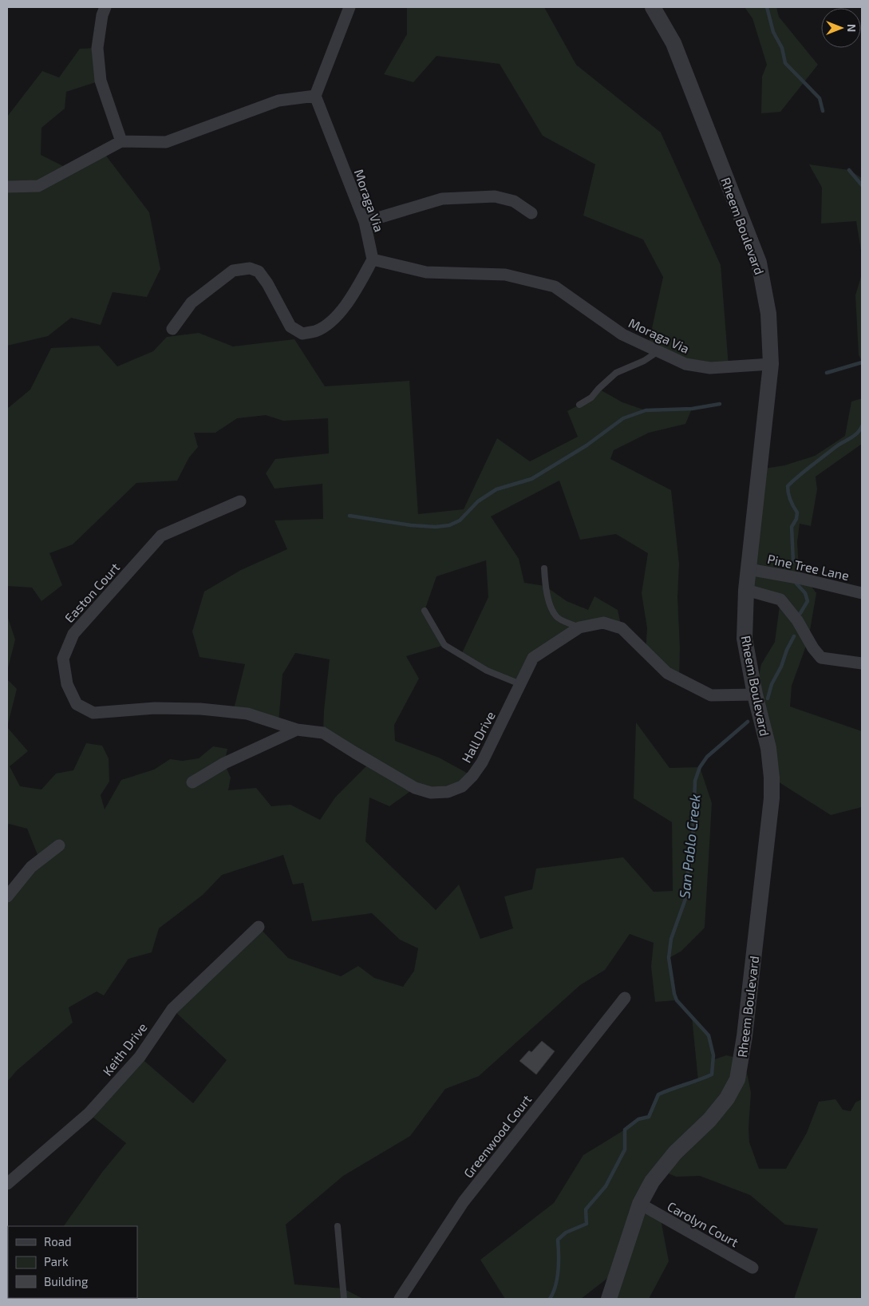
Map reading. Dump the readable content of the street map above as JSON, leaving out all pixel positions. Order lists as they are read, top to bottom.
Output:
{
  "streets": {
    "street": [
      "Moraga Via",
      "Rheem Boulevard",
      "Pine Tree Lane",
      "Easton Court",
      "Hall Drive",
      "Keith Drive",
      "Greenwood Court",
      "Carolyn Court"
    ]
  },
  "crossings": [
    ["Moraga Via", "Rheem Boulevard"],
    ["Rheem Boulevard", "Pine Tree Lane"],
    ["Rheem Boulevard", "Hall Drive"],
    ["Rheem Boulevard", "Carolyn Court"],
    ["Easton Court", "Hall Drive"]
  ],
  "water": ["San Pablo Creek"],
  "legend": ["Road", "Park", "Building"],
  "north": "right"
}
